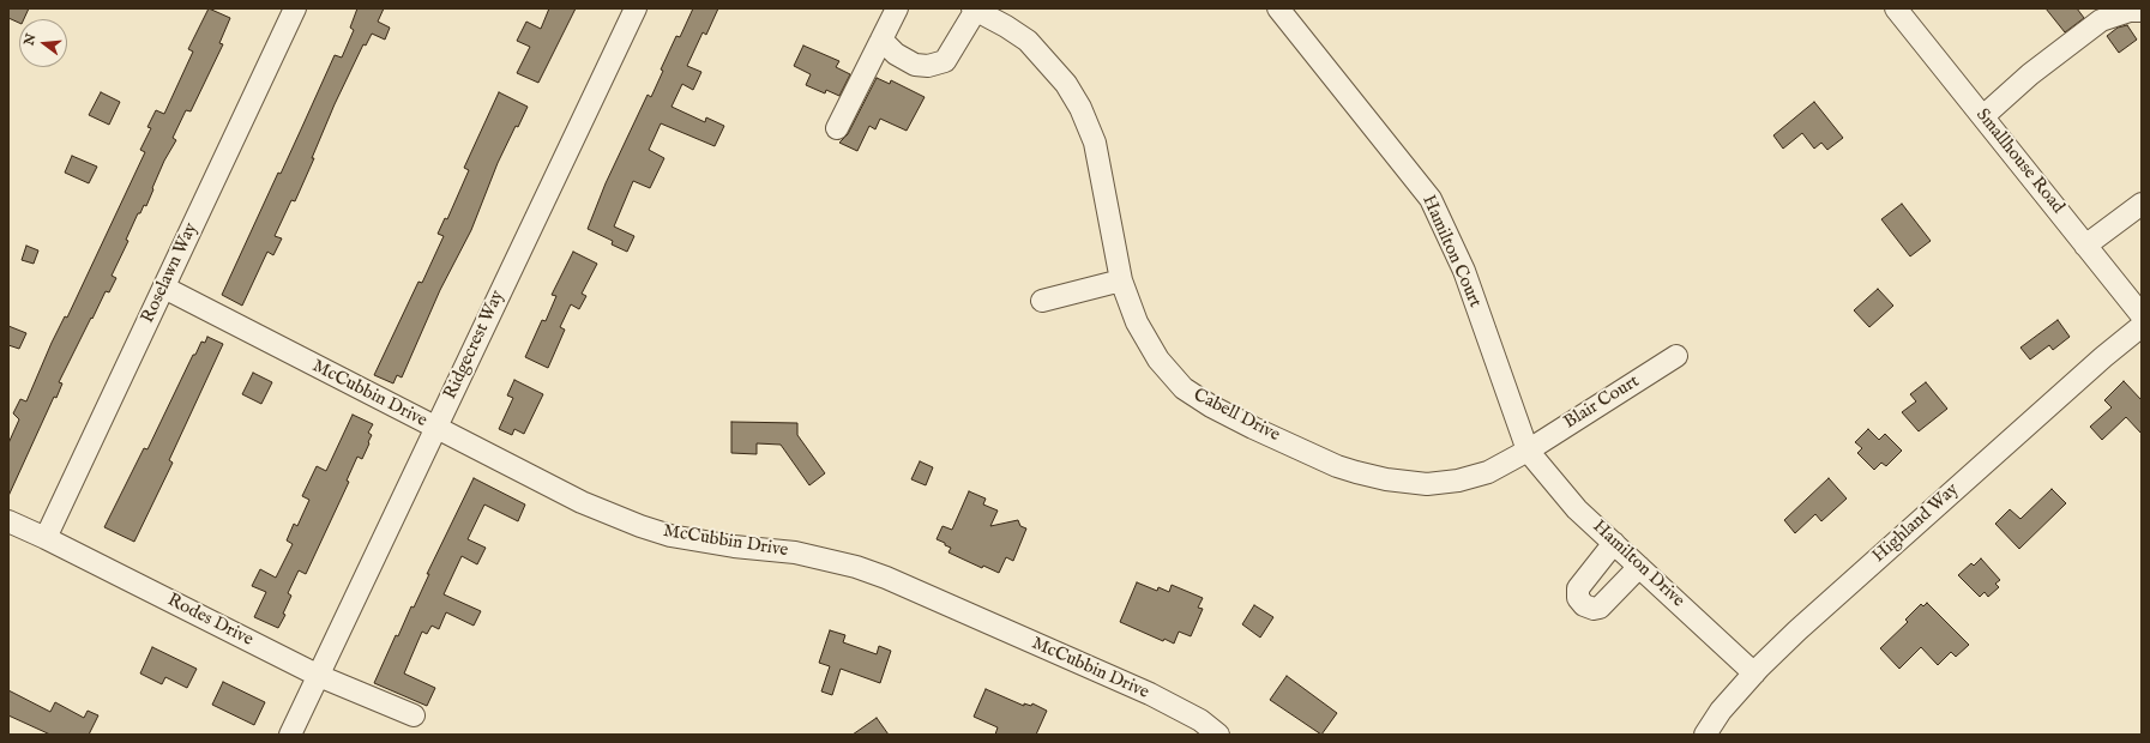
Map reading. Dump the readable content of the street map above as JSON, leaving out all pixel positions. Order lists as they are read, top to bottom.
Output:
{
  "streets": {
    "street": [
      "Smallhouse Road",
      "Hamilton Court",
      "Roselawn Way",
      "Ridgecrest Way",
      "McCubbin Drive",
      "Blair Court",
      "Cabell Drive",
      "Highland Way",
      "Hamilton Drive",
      "Rodes Drive"
    ]
  },
  "crossings": [
    ["Hamilton Court", "Blair Court"],
    ["Hamilton Court", "Cabell Drive"],
    ["Hamilton Court", "Hamilton Drive"],
    ["Roselawn Way", "McCubbin Drive"],
    ["Roselawn Way", "Rodes Drive"],
    ["Ridgecrest Way", "McCubbin Drive"],
    ["Ridgecrest Way", "Rodes Drive"],
    ["Blair Court", "Cabell Drive"],
    ["Blair Court", "Hamilton Drive"],
    ["Cabell Drive", "Hamilton Drive"],
    ["Highland Way", "Hamilton Drive"]
  ],
  "north": "left"
}
